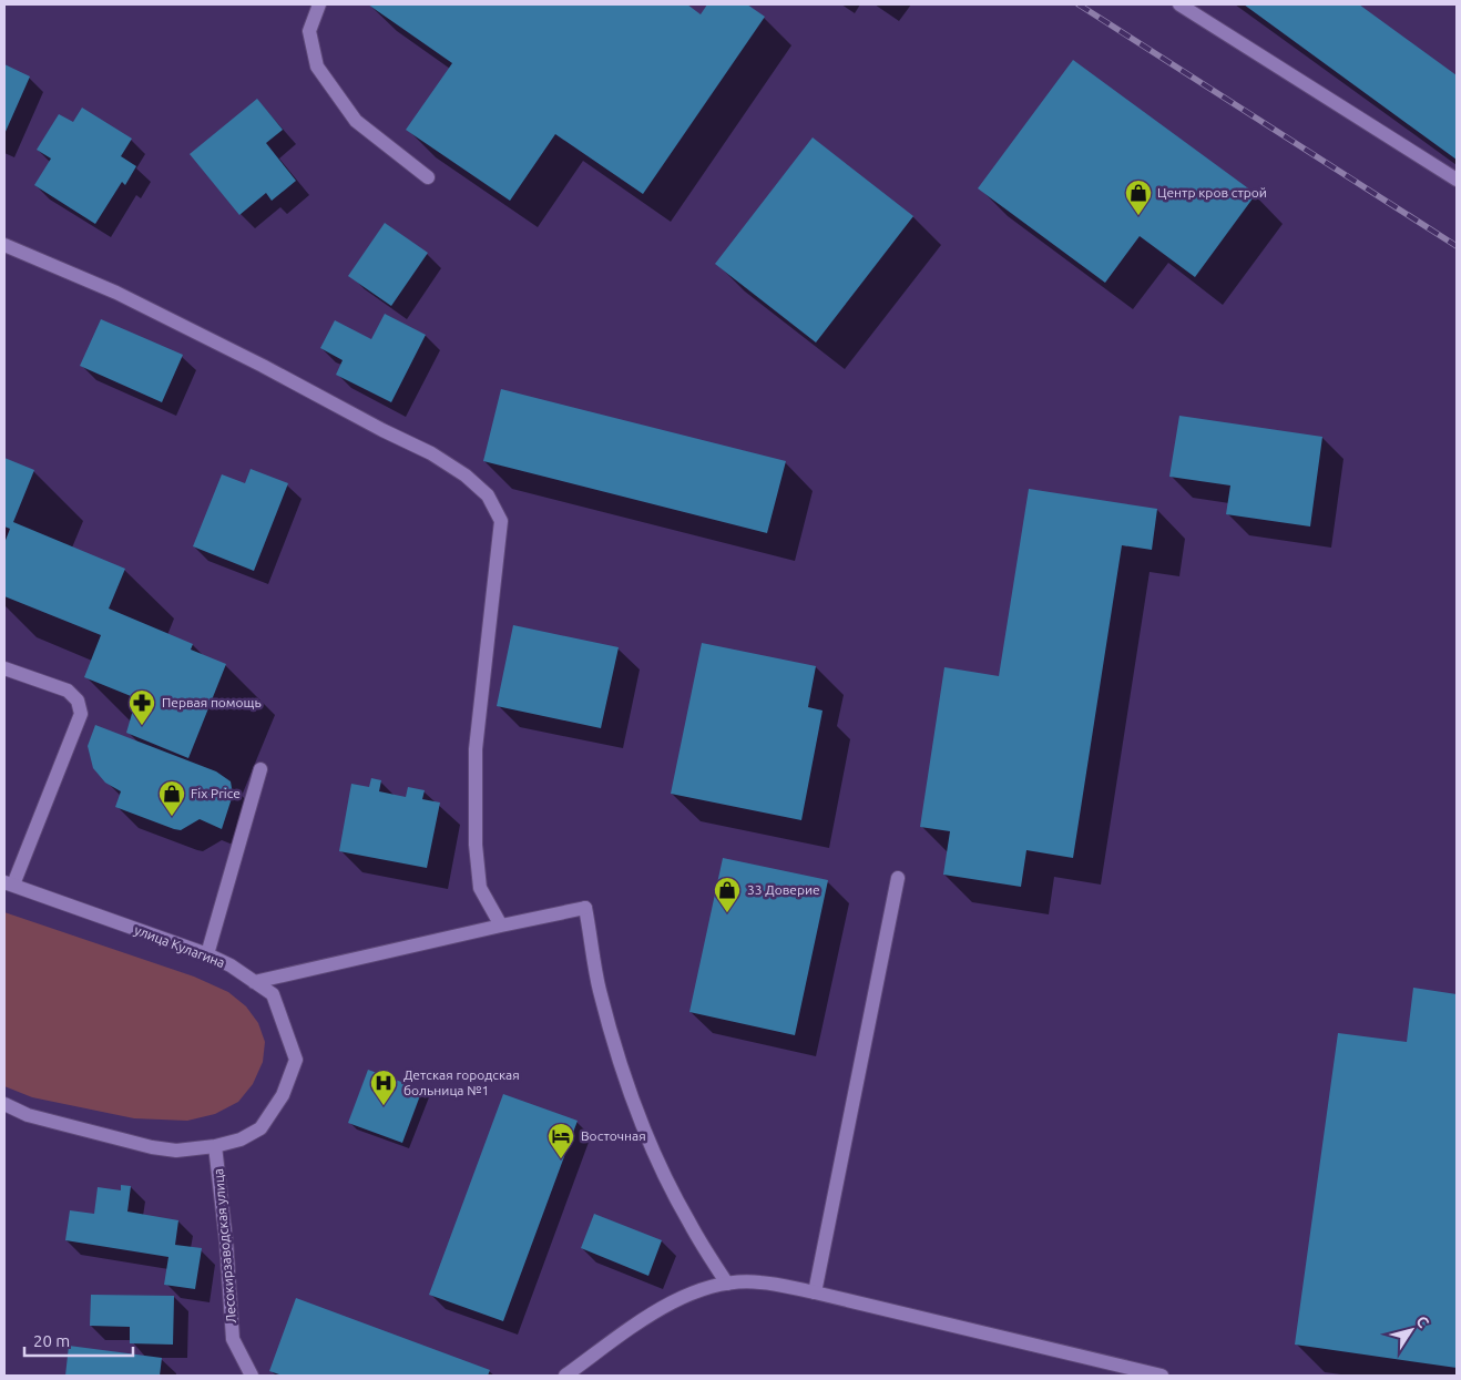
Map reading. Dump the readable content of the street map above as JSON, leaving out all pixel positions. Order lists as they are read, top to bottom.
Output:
{
  "streets": {
    "street": ["улица Кулагина", "Лесокирзаводская улица"]
  },
  "crossings": [
    ["улица Кулагина", "Лесокирзаводская улица"]
  ],
  "places": {
    "shop": ["Центр кров строй", "Fix Price", "33 Доверие"],
    "pharmacy": ["Первая помощь"],
    "hospital": ["Детская городская больница №1"],
    "hotel": ["Восточная"]
  },
  "scale_bar": "20 m",
  "north": "top right"
}
